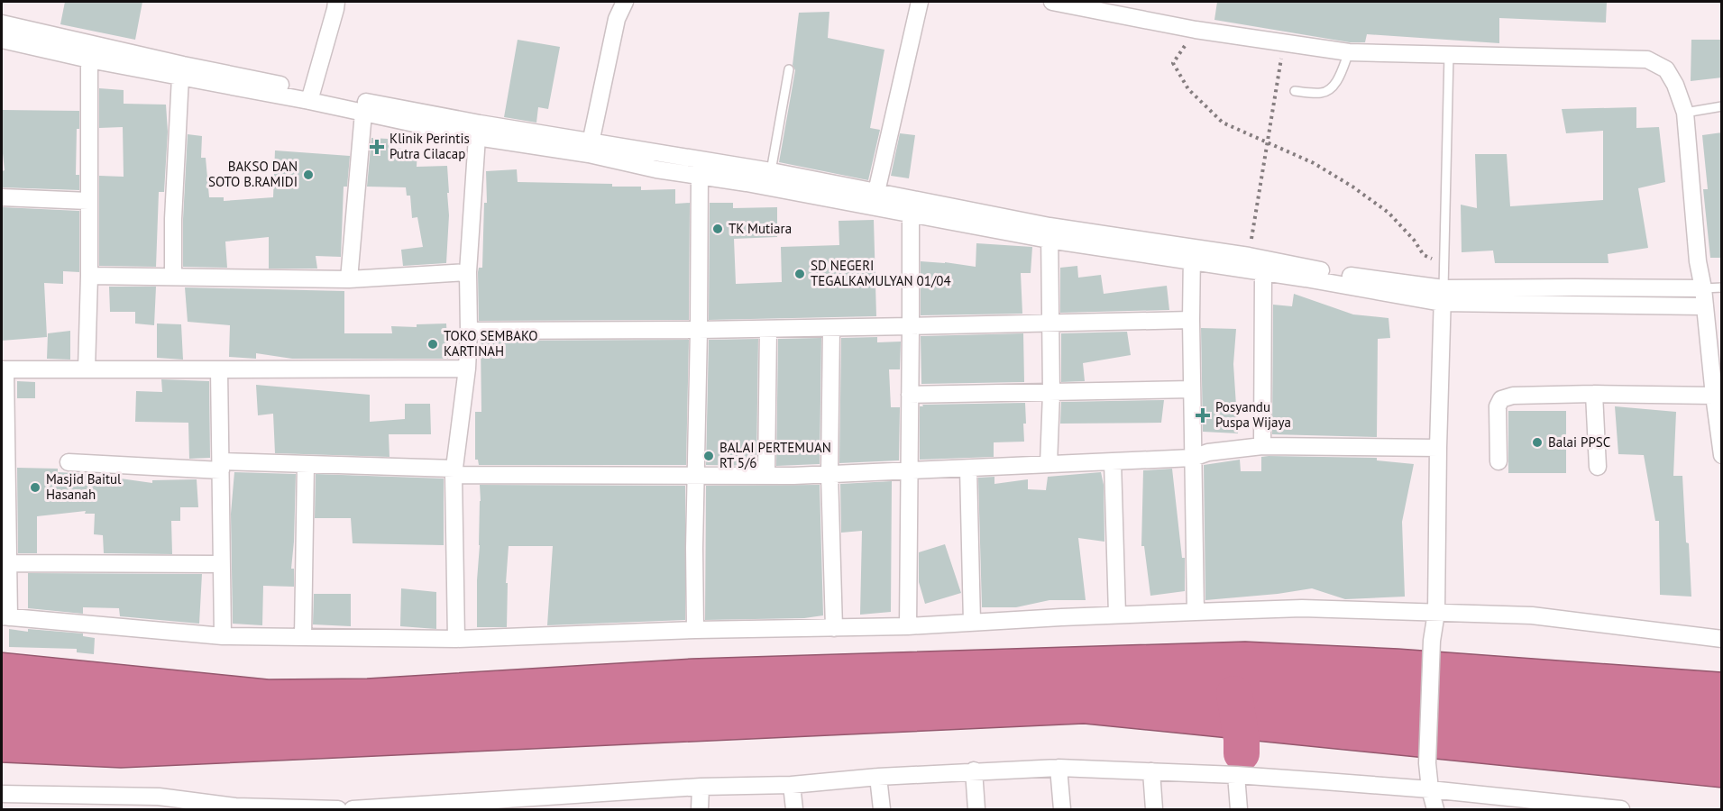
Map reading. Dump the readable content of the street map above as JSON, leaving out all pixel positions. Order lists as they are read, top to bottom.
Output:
{
  "places": {
    "health": ["Klinik Perintis Putra Cilacap", "Posyandu Puspa Wijaya"],
    "other": [
      "BAKSO DAN SOTO B.RAMIDI",
      "TK Mutiara",
      "SD NEGERI TEGALKAMULYAN 01/04",
      "TOKO SEMBAKO KARTINAH",
      "Balai PPSC",
      "BALAI PERTEMUAN RT 5/6",
      "Masjid Baitul Hasanah"
    ]
  }
}
